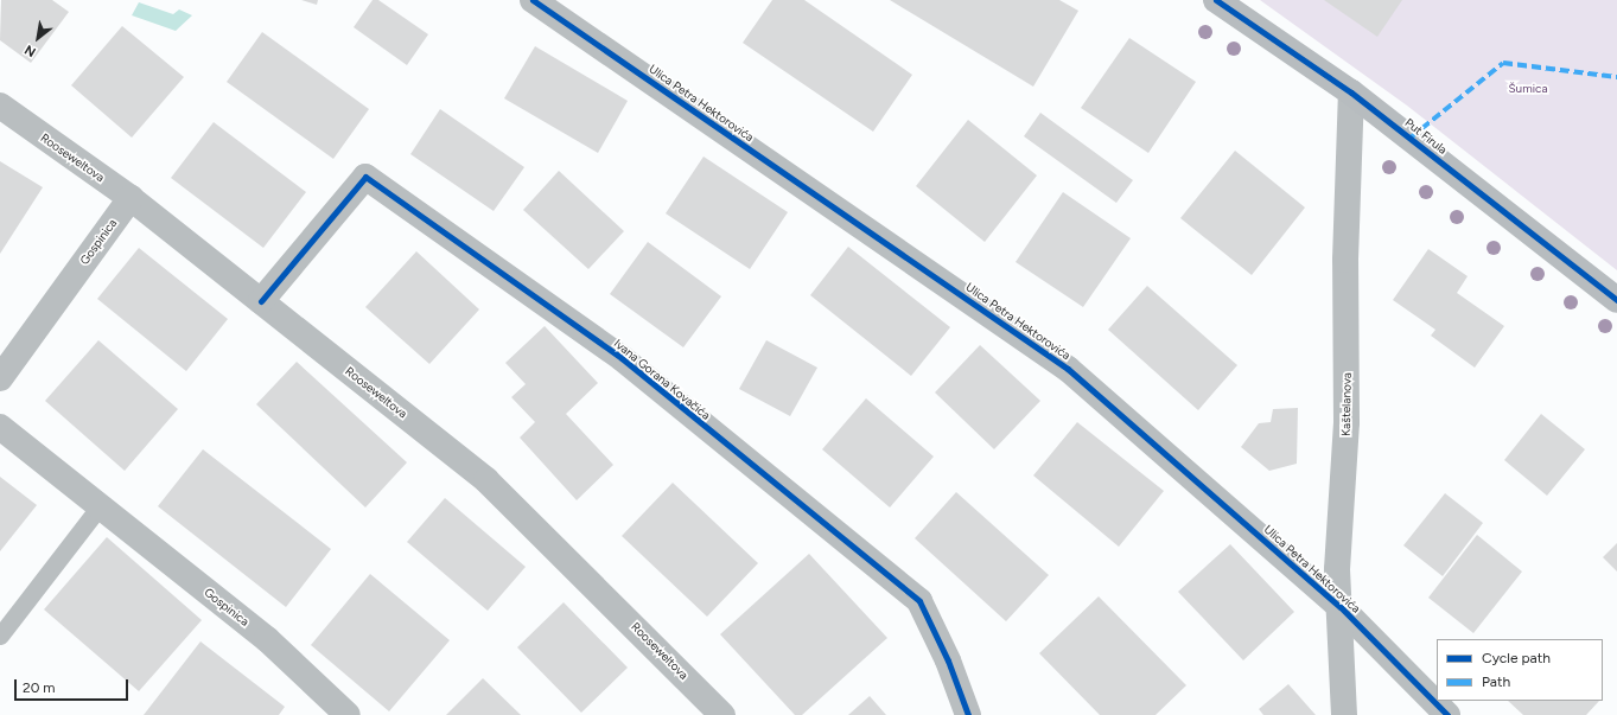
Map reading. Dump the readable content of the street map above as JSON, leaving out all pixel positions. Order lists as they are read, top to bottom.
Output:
{
  "streets": {
    "street": [
      "Ulica Petra Hektorovića",
      "Put Firula",
      "Rooseweltova",
      "Gospinica",
      "Ivana Gorana Kovačića",
      "Kaštelanova"
    ]
  },
  "crossings": [
    ["Ulica Petra Hektorovića", "Kaštelanova"],
    ["Put Firula", "Kaštelanova"],
    ["Rooseweltova", "Gospinica"],
    ["Rooseweltova", "Ivana Gorana Kovačića"]
  ],
  "parks": ["Šumica"],
  "legend": ["Cycle path", "Path"],
  "scale_bar": "20 m",
  "north": "bottom left"
}
